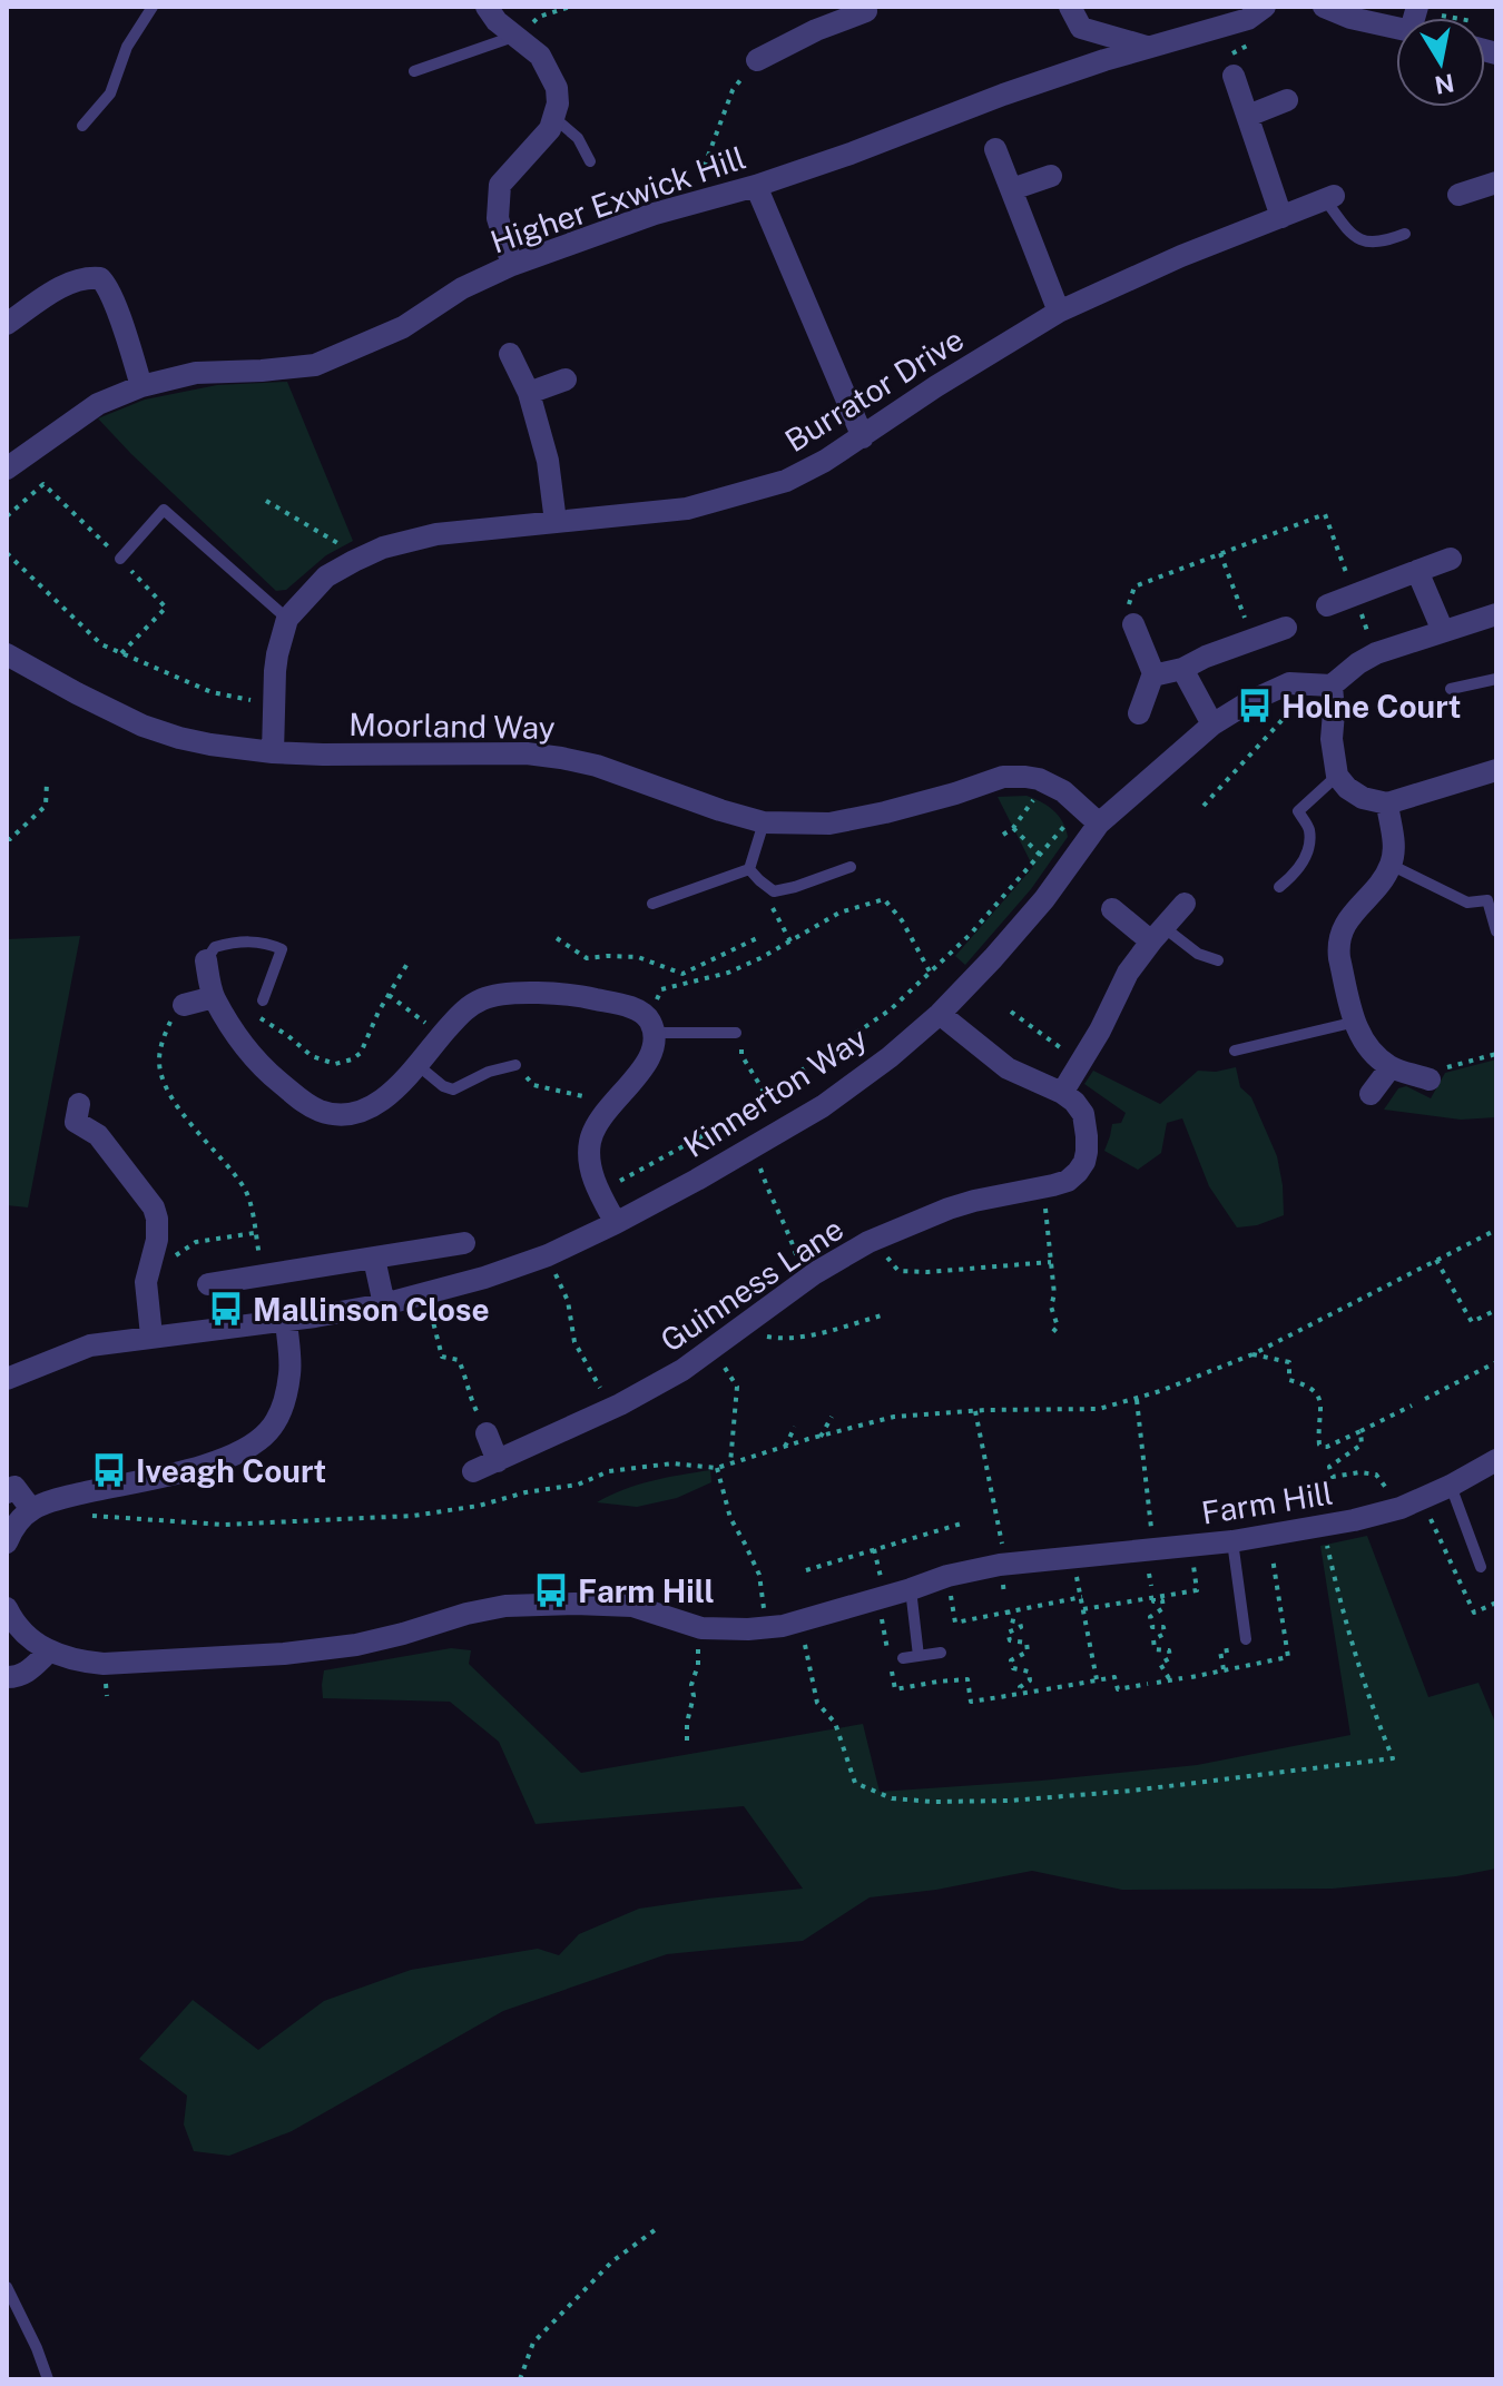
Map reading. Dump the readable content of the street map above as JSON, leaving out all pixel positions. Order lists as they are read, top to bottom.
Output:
{
  "streets": {
    "street": [
      "Higher Exwick Hill",
      "Burrator Drive",
      "Moorland Way",
      "Kinnerton Way",
      "Guinness Lane",
      "Farm Hill"
    ]
  },
  "crossings": [
    ["Burrator Drive", "Moorland Way"],
    ["Moorland Way", "Kinnerton Way"]
  ],
  "places": {
    "bus stop": [
      "Holne Court",
      "Mallinson Close",
      "Iveagh Court",
      "Farm Hill"
    ]
  },
  "north": "bottom"
}
